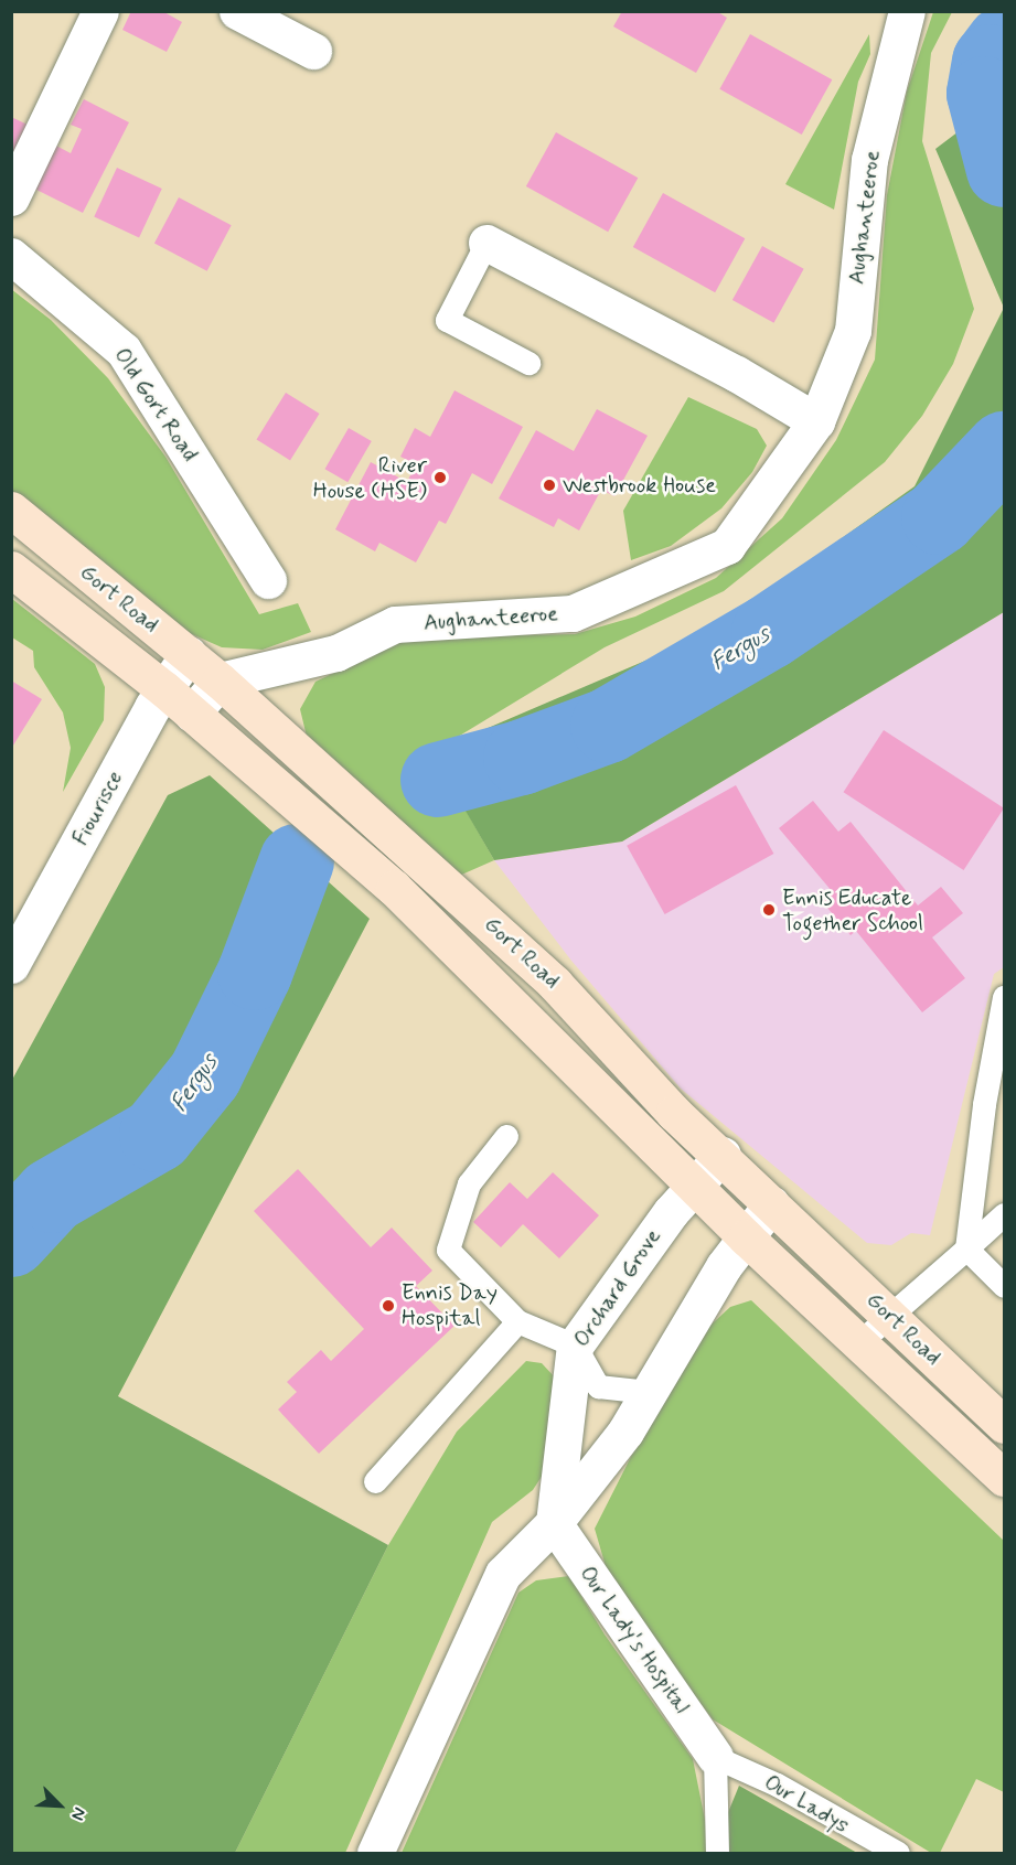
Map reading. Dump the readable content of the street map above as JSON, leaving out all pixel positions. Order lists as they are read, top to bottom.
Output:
{
  "streets": {
    "main road": ["Gort Road"],
    "street": [
      "Aughanteeroe",
      "Old Gort Road",
      "Fiourisce",
      "Orchard Grove",
      "Our Lady's Hospital"
    ],
    "lane": ["Our Ladys"]
  },
  "crossings": [
    ["Aughanteeroe", "Gort Road"],
    ["Gort Road", "Fiourisce"],
    ["Gort Road", "Orchard Grove"],
    ["Orchard Grove", "Our Lady's Hospital"],
    ["Our Lady's Hospital", "Our Ladys"]
  ],
  "water": ["Fergus"],
  "places": [
    "River House (HSE)",
    "Westbrook House",
    "Ennis Educate Together School",
    "Ennis Day Hospital"
  ],
  "north": "bottom right"
}
